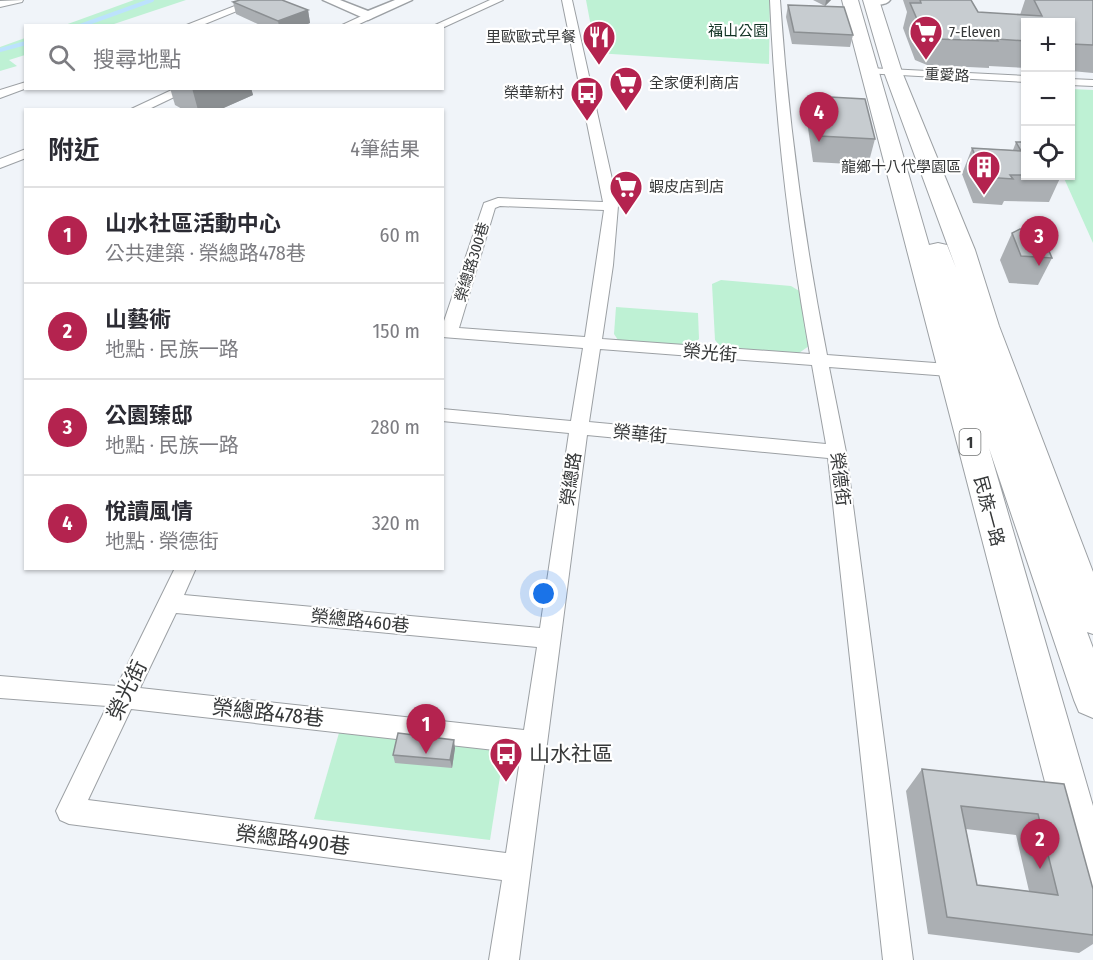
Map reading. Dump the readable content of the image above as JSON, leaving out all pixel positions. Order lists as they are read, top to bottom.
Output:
{
  "streets": {
    "main road": ["1", "民族一路"],
    "street": [
      "重愛路",
      "榮總路300巷",
      "榮光街",
      "榮華街",
      "榮總路",
      "榮德街",
      "榮總路460巷",
      "榮總路478巷",
      "榮總路490巷"
    ]
  },
  "crossings": [
    ["重愛路", "民族一路"],
    ["榮總路300巷", "榮光街"],
    ["榮總路300巷", "榮總路"],
    ["榮光街", "榮總路"],
    ["榮光街", "榮德街"],
    ["榮光街", "民族一路"],
    ["榮光街", "榮總路460巷"],
    ["榮光街", "榮總路478巷"],
    ["榮光街", "榮總路490巷"],
    ["榮華街", "榮總路"],
    ["榮華街", "榮德街"],
    ["榮總路", "榮總路460巷"],
    ["榮總路", "榮總路478巷"],
    ["榮總路", "榮總路490巷"]
  ],
  "parks": ["福山公園"],
  "places": {
    "supermarket": ["7-Eleven", "全家便利商店", "蝦皮店到店"],
    "restaurant": ["里歐歐式早餐"],
    "bus stop": ["榮華新村", "山水社區"],
    "building": ["龍鄉十八代學園區"]
  },
  "page": {
    "map_buttons": ["+", "−"],
    "search": "搜尋地點",
    "pins": [
      "4",
      "3",
      "1",
      "2"
    ],
    "heading": ["附近", "4筆結果"],
    "list": [
      {
        "mark": "1",
        "name": "山水社區活動中心",
        "note": "公共建築 · 榮總路478巷",
        "value": "60 m"
      },
      {
        "mark": "2",
        "name": "山藝術",
        "note": "地點 · 民族一路",
        "value": "150 m"
      },
      {
        "mark": "3",
        "name": "公園臻邸",
        "note": "地點 · 民族一路",
        "value": "280 m"
      },
      {
        "mark": "4",
        "name": "悅讀風情",
        "note": "地點 · 榮德街",
        "value": "320 m"
      }
    ]
  }
}
